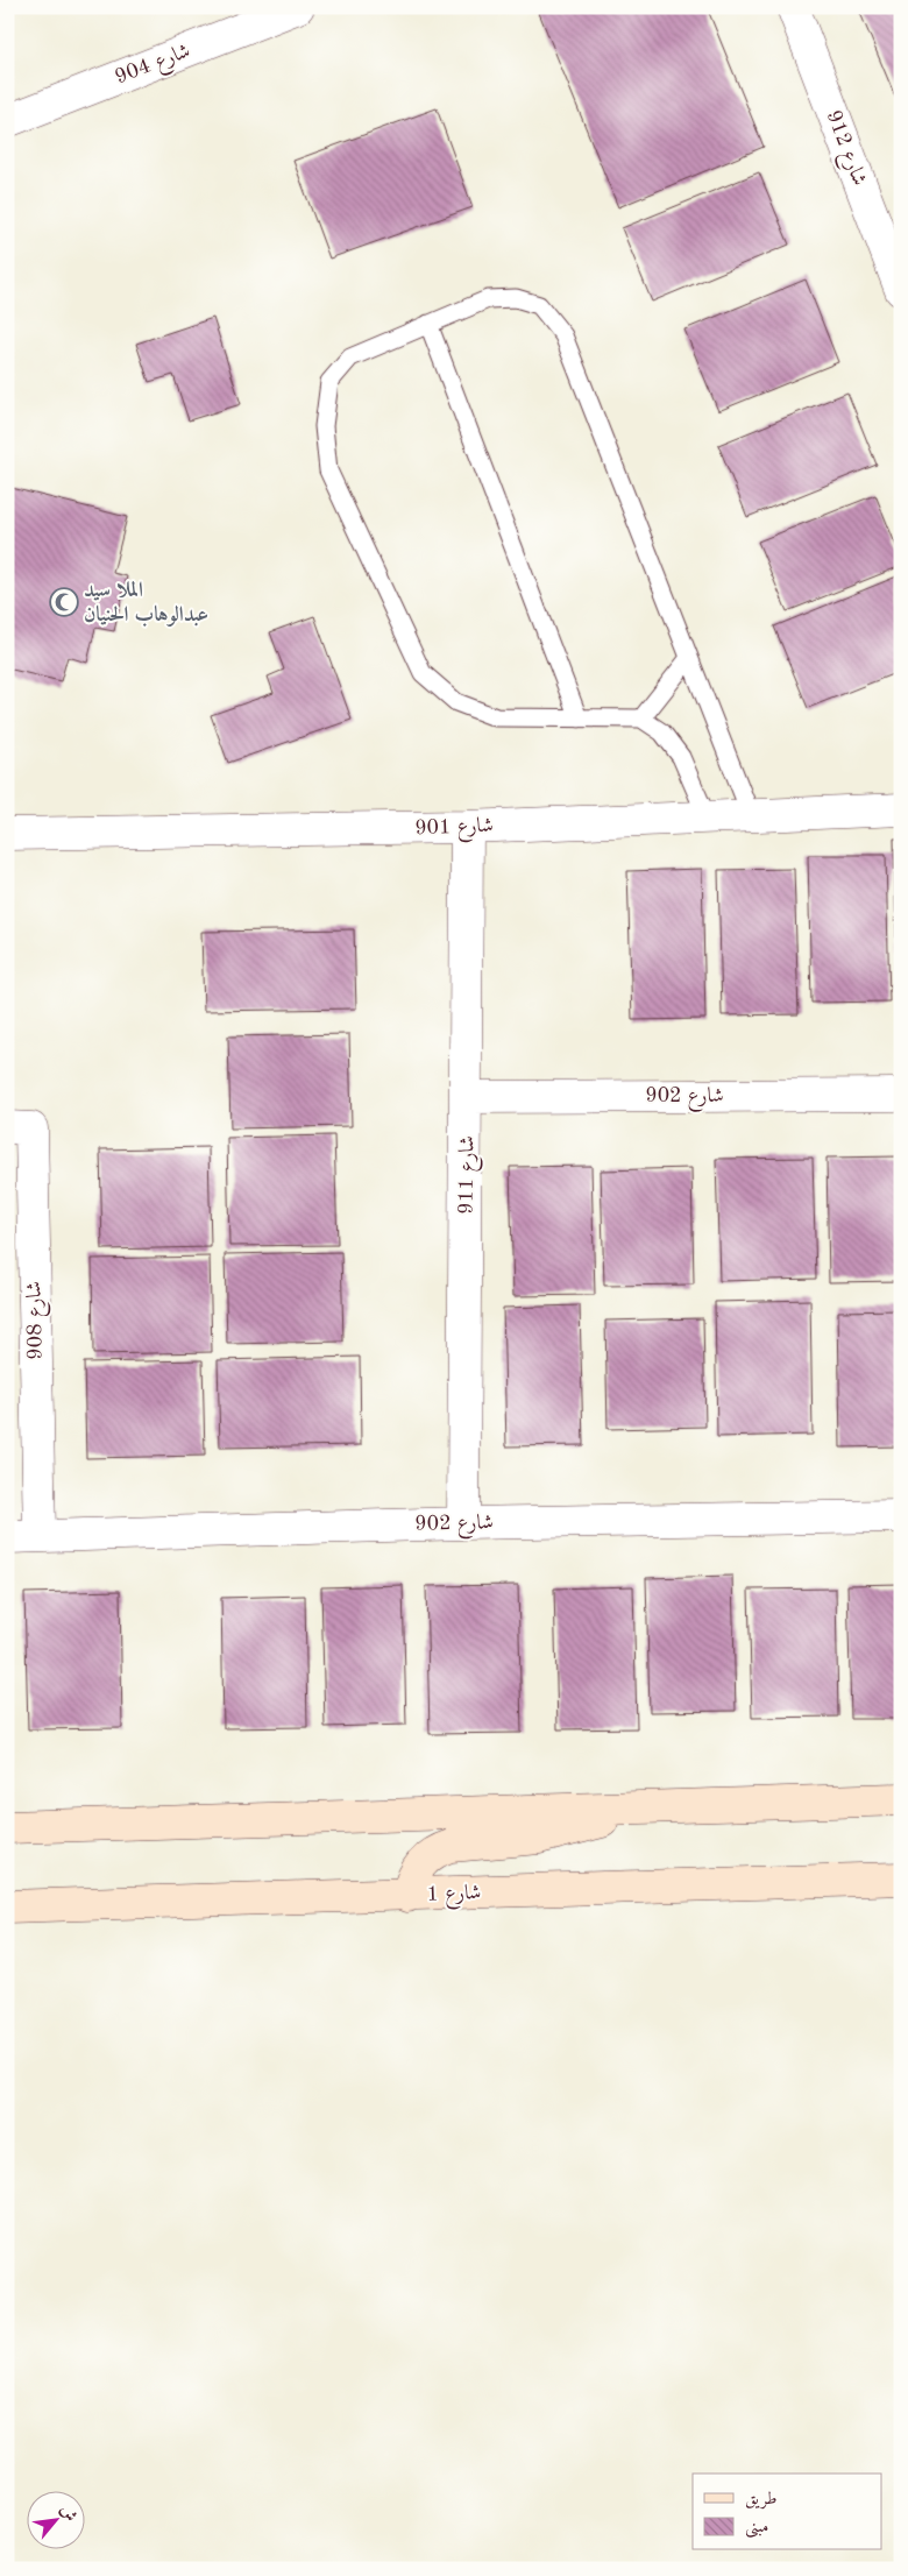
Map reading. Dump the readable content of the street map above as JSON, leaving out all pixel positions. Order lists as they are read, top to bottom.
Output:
{
  "streets": {
    "street": [
      "شارع 904",
      "شارع 912",
      "شارع 901",
      "شارع 902",
      "شارع 911",
      "شارع 908",
      "شارع 1"
    ]
  },
  "crossings": [
    ["شارع 901", "شارع 911"],
    ["شارع 902", "شارع 911"],
    ["شارع 902", "شارع 908"]
  ],
  "places": {
    "mosque": ["الملا سيد عبدالوهاب الحنيان"]
  },
  "legend": ["طريق", "مبنى"],
  "north": "top right"
}
